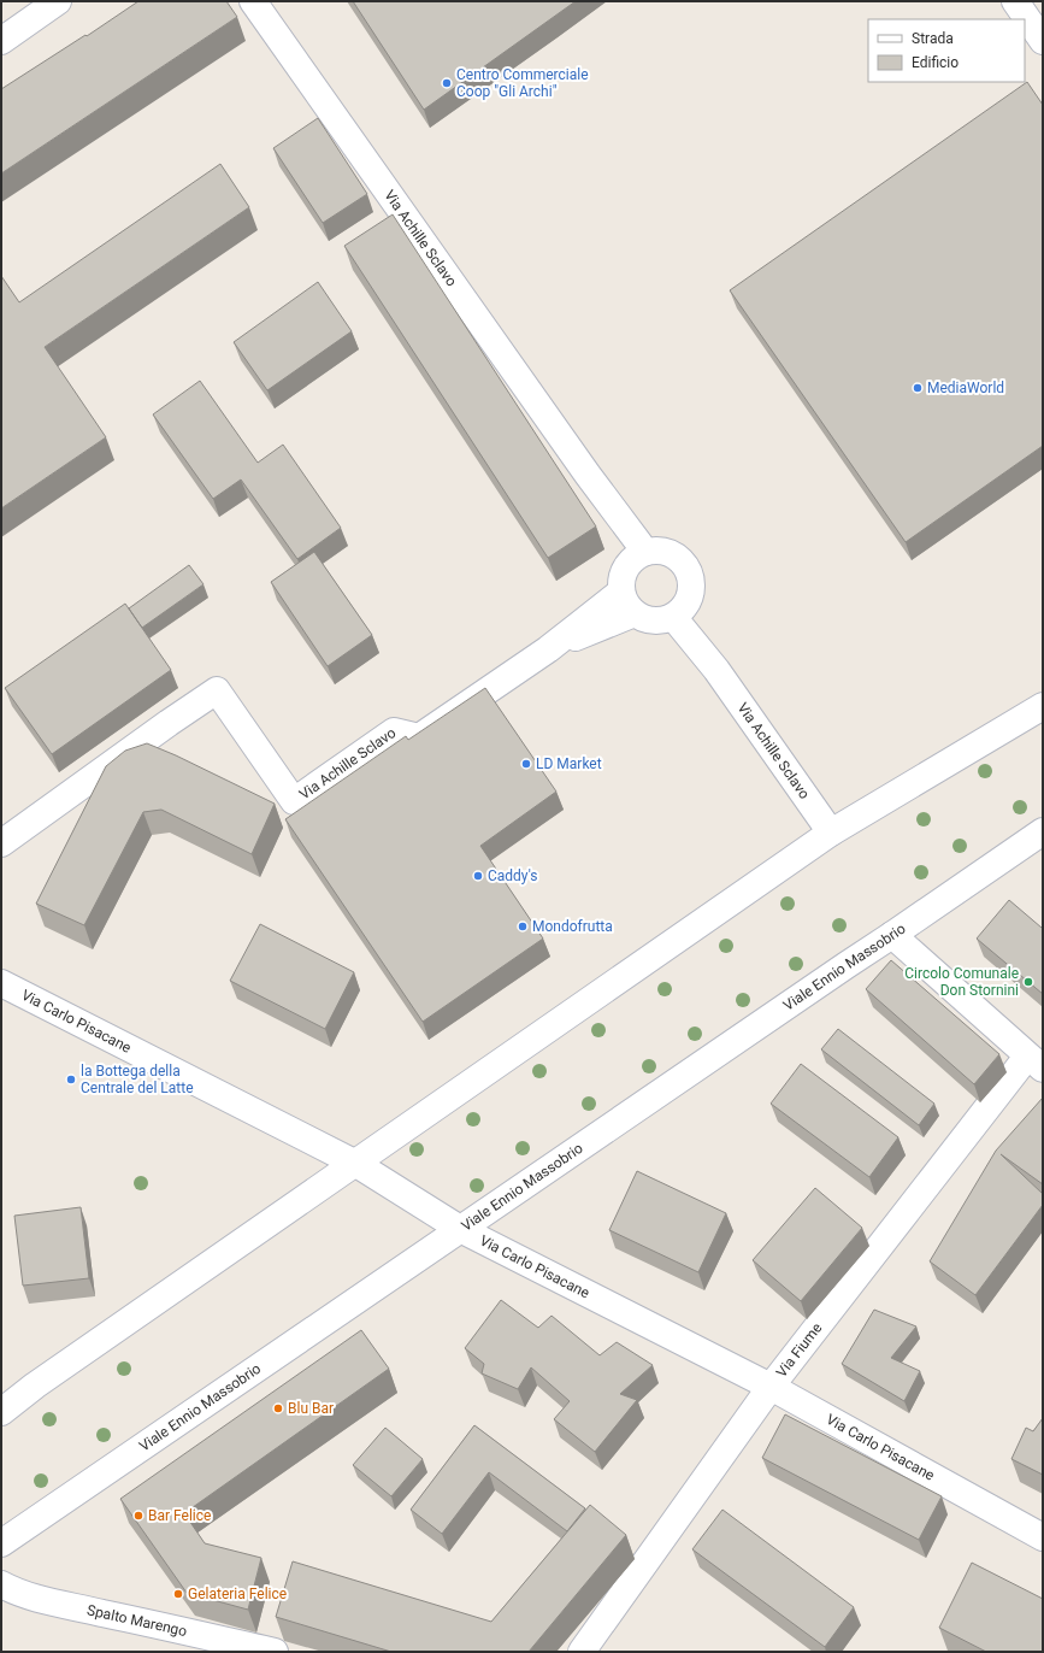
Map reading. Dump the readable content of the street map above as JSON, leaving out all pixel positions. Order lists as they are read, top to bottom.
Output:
{
  "streets": {
    "street": [
      "Via Achille Sclavo",
      "Viale Ennio Massobrio",
      "Via Carlo Pisacane",
      "Via Fiume",
      "Spalto Marengo"
    ]
  },
  "crossings": [
    ["Viale Ennio Massobrio", "Via Carlo Pisacane"],
    ["Via Carlo Pisacane", "Via Fiume"]
  ],
  "places": [
    "Centro Commerciale Coop \"Gli Archi\"",
    "MediaWorld",
    "LD Market",
    "Caddy's",
    "Mondofrutta",
    "Circolo Comunale Don Stornini",
    "la Bottega della Centrale del Latte",
    "Blu Bar",
    "Bar Felice",
    "Gelateria Felice"
  ],
  "legend": ["Strada", "Edificio"]
}
